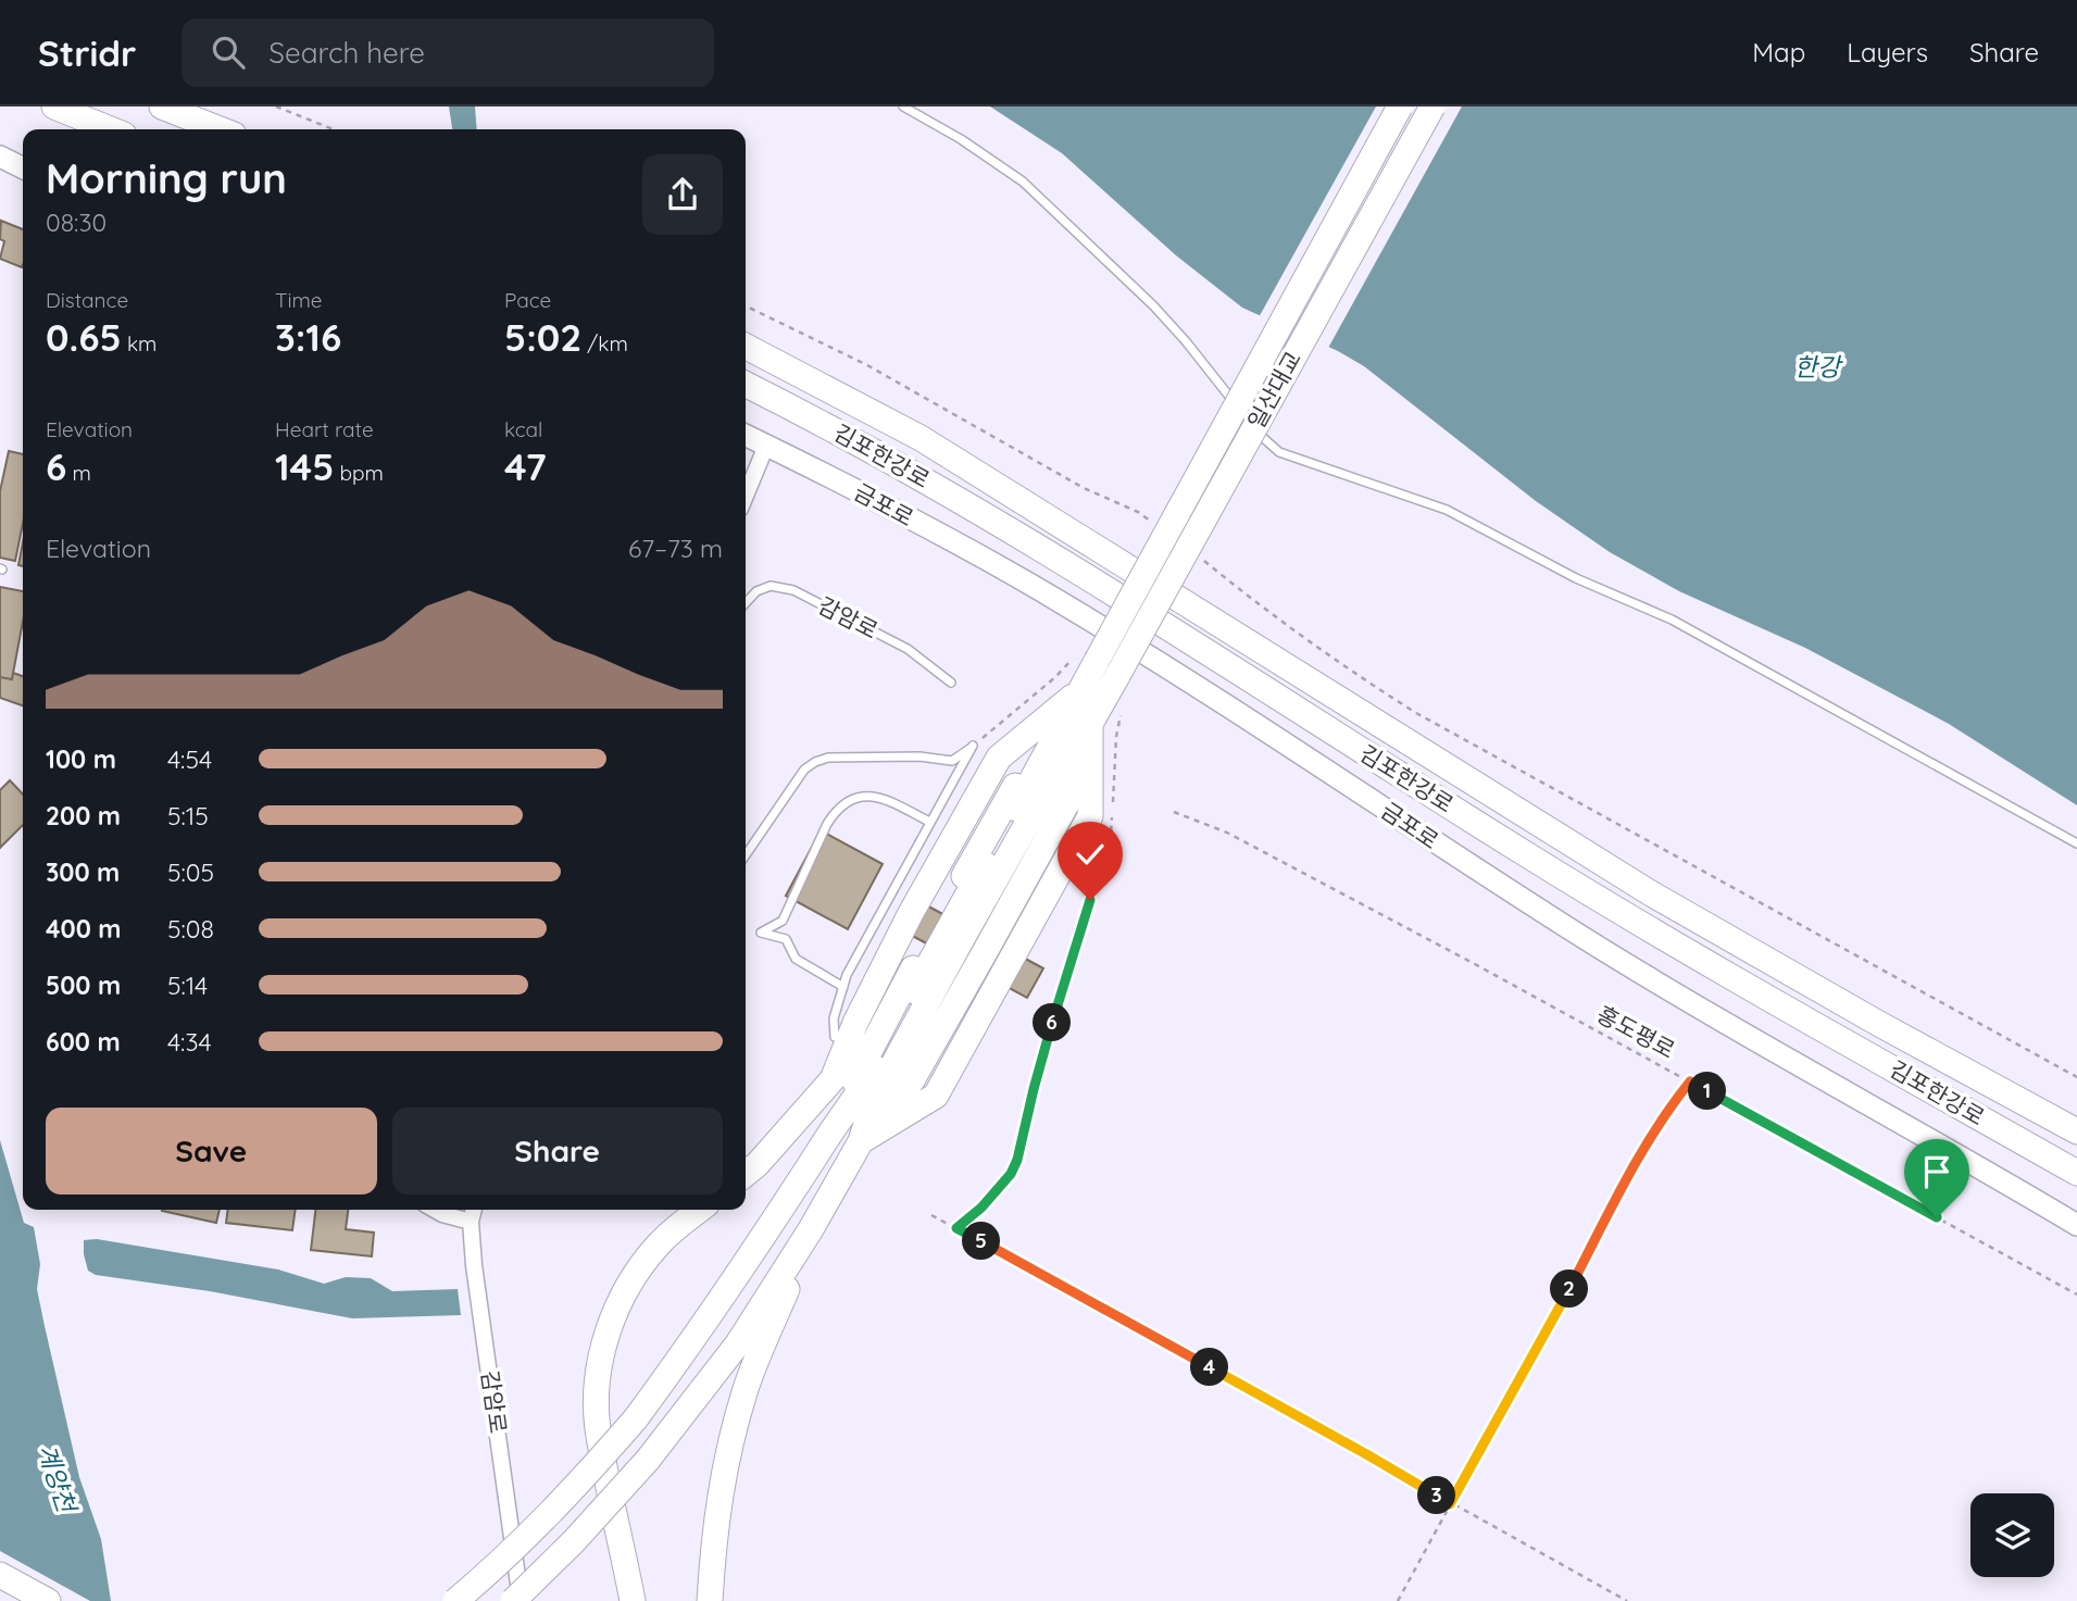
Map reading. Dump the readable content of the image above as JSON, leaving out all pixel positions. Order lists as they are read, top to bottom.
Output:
{
  "streets": {
    "main road": ["일산대교", "김포한강로", "금포로"],
    "street": ["감암로"],
    "path": ["홍도평로"]
  },
  "water": ["한강", "계양천"],
  "page": {
    "header": "Stridr",
    "search": "Search here",
    "nav": ["Map", "Layers", "Share"],
    "heading": ["Morning run", "08:30"],
    "stats": [
      ["Distance", "0.65 km"],
      ["Time", "3:16"],
      ["Pace", "5:02 /km"],
      ["Elevation", "6 m"],
      ["Heart rate", "145 bpm"],
      ["kcal", "47"]
    ],
    "chart": ["Elevation", "67–73 m"],
    "list": [
      {
        "name": "100 m",
        "note": "4:54"
      },
      {
        "name": "200 m",
        "note": "5:15"
      },
      {
        "name": "300 m",
        "note": "5:05"
      },
      {
        "name": "400 m",
        "note": "5:08"
      },
      {
        "name": "500 m",
        "note": "5:14"
      },
      {
        "name": "600 m",
        "note": "4:34"
      }
    ],
    "pins": [
      "6",
      "1",
      "5",
      "2",
      "4",
      "3"
    ],
    "buttons": ["Save", "Share"]
  }
}
